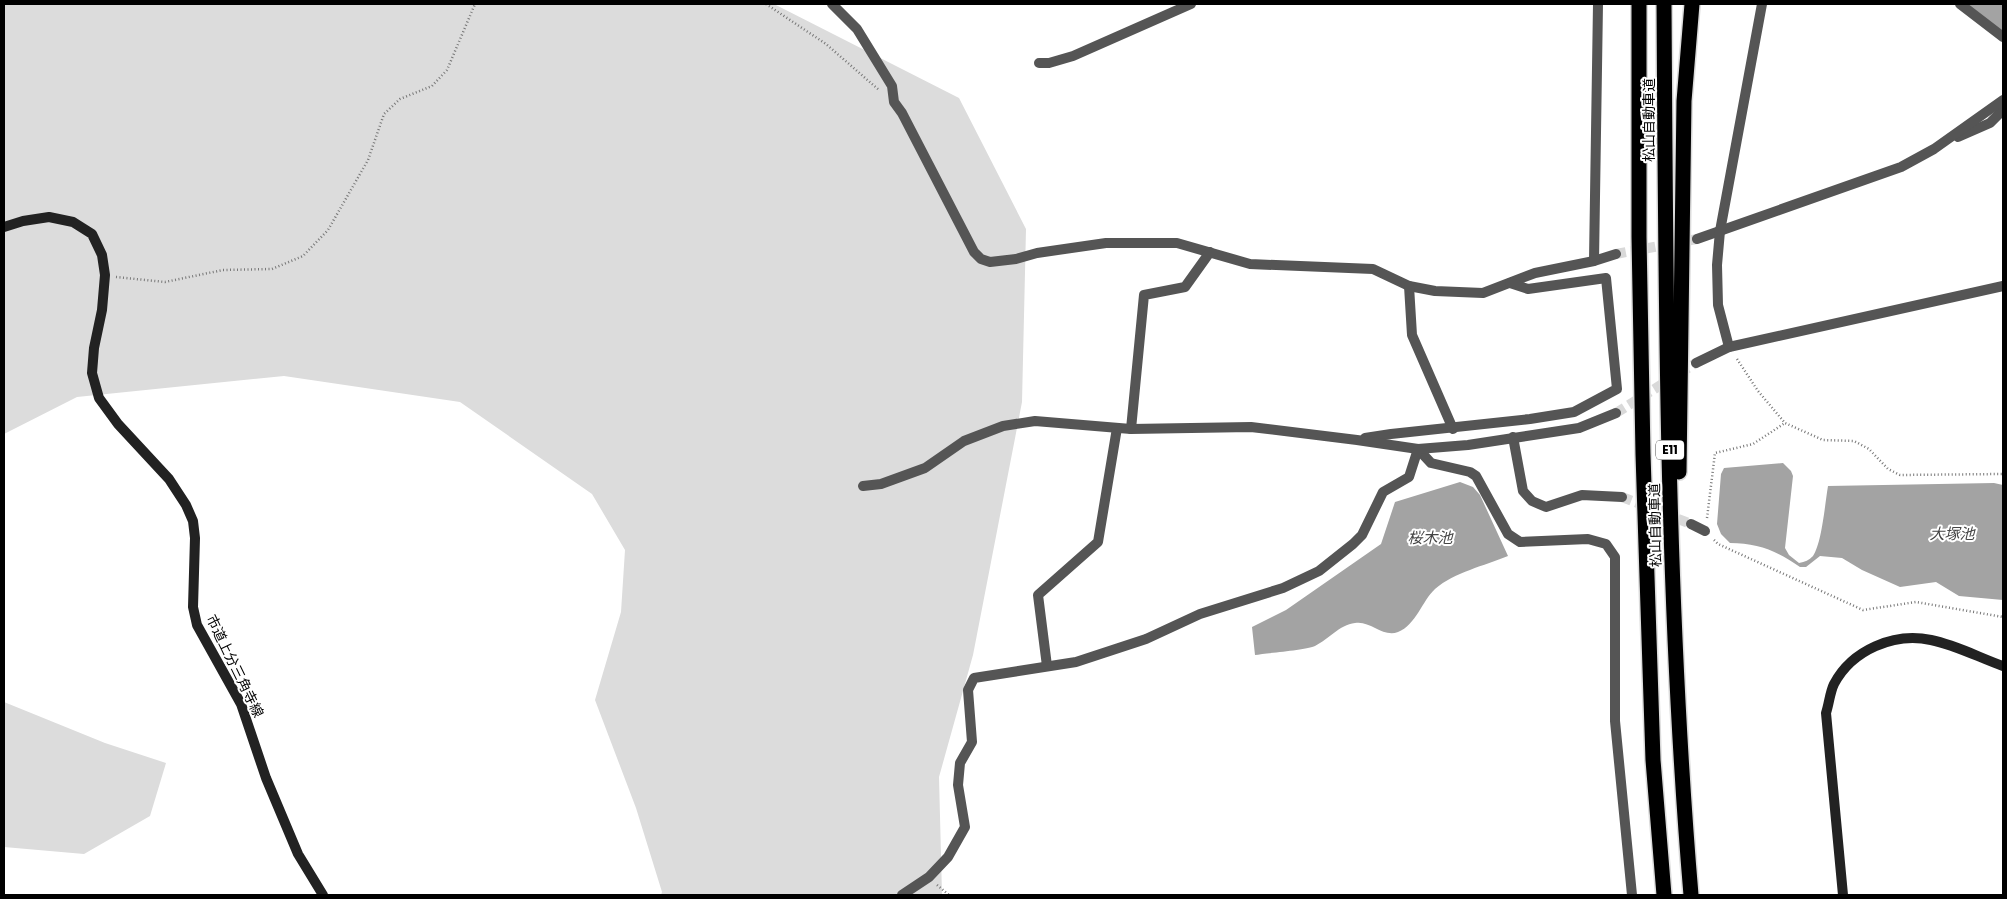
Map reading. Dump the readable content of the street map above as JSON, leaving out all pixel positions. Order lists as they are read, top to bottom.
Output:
{
  "streets": {
    "highway": ["松山自動車道", "E11"],
    "street": ["市道上分三角寺線"]
  },
  "water": ["大塚池", "桜木池"]
}
